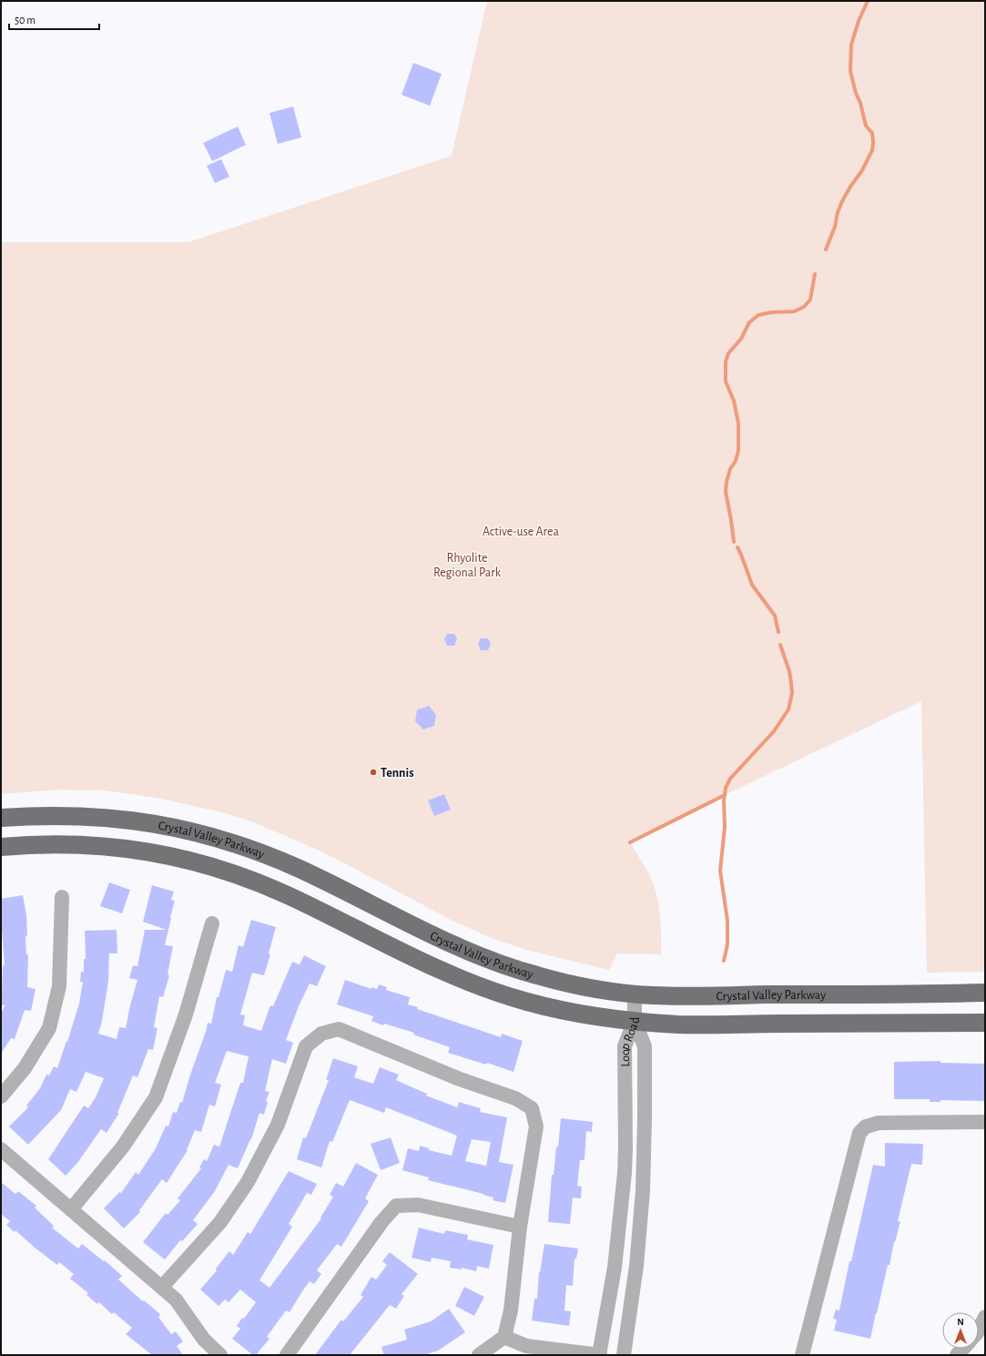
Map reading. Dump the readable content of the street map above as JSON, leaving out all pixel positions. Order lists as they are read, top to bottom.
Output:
{
  "streets": {
    "main road": ["Crystal Valley Parkway"],
    "street": ["Loop Road"]
  },
  "crossings": [
    ["Crystal Valley Parkway", "Loop Road"]
  ],
  "parks": ["Active-use Area", "Rhyolite Regional Park"],
  "places": ["Tennis"],
  "scale_bar": "50 m",
  "north": "top"
}
